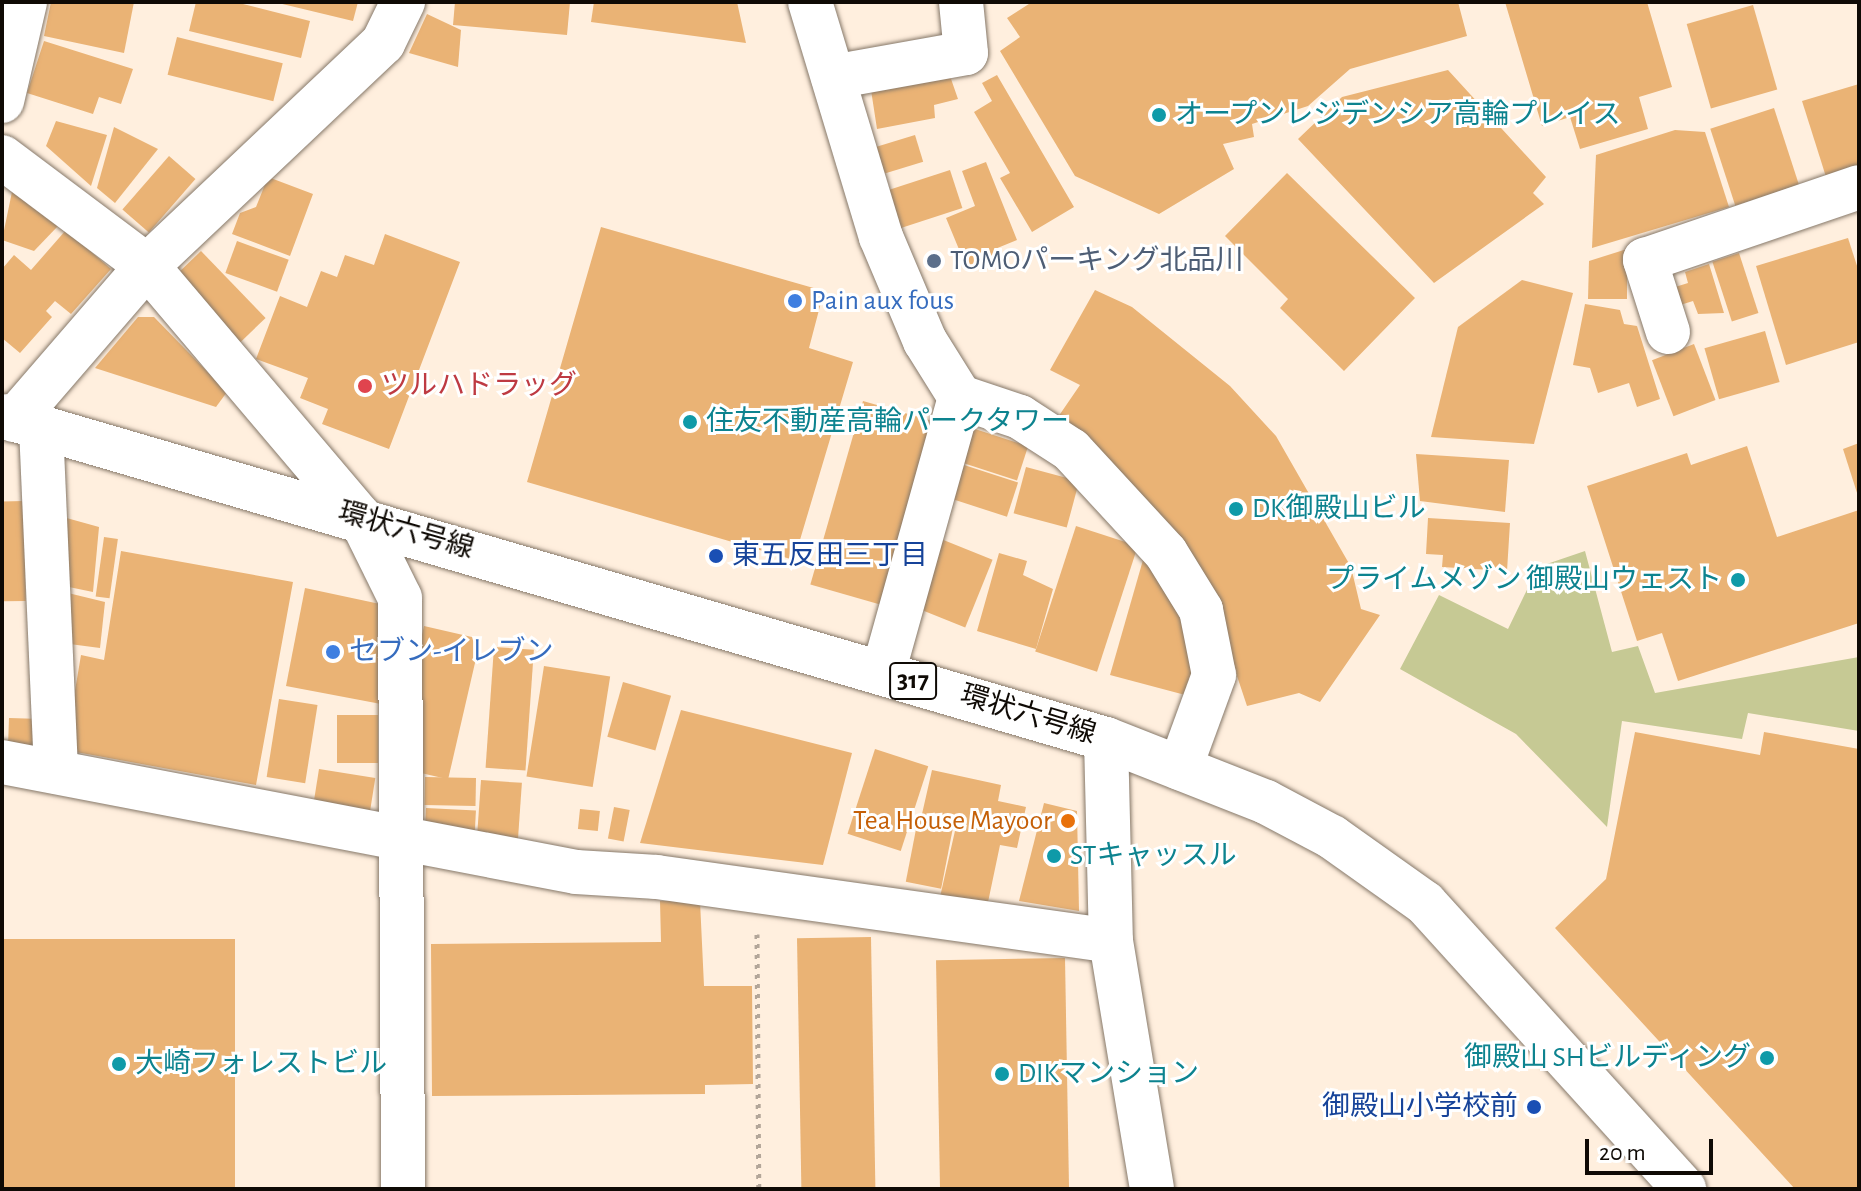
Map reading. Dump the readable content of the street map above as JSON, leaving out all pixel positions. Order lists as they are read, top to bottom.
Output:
{
  "streets": {
    "street": ["環状六号線", "317"]
  },
  "places": [
    "オープンレジデンシア高輪プレイス",
    "TOMOパーキング北品川",
    "Pain aux fous",
    "ツルハドラッグ",
    "住友不動産高輪パークタワー",
    "DK御殿山ビル",
    "東五反田三丁目",
    "プライムメゾン 御殿山ウェスト",
    "セブン-イレブン",
    "Tea House Mayoor",
    "STキャッスル",
    "御殿山 SHビルディング",
    "大崎フォレストビル",
    "DIKマンション",
    "御殿山小学校前"
  ],
  "scale_bar": "20 m"
}
